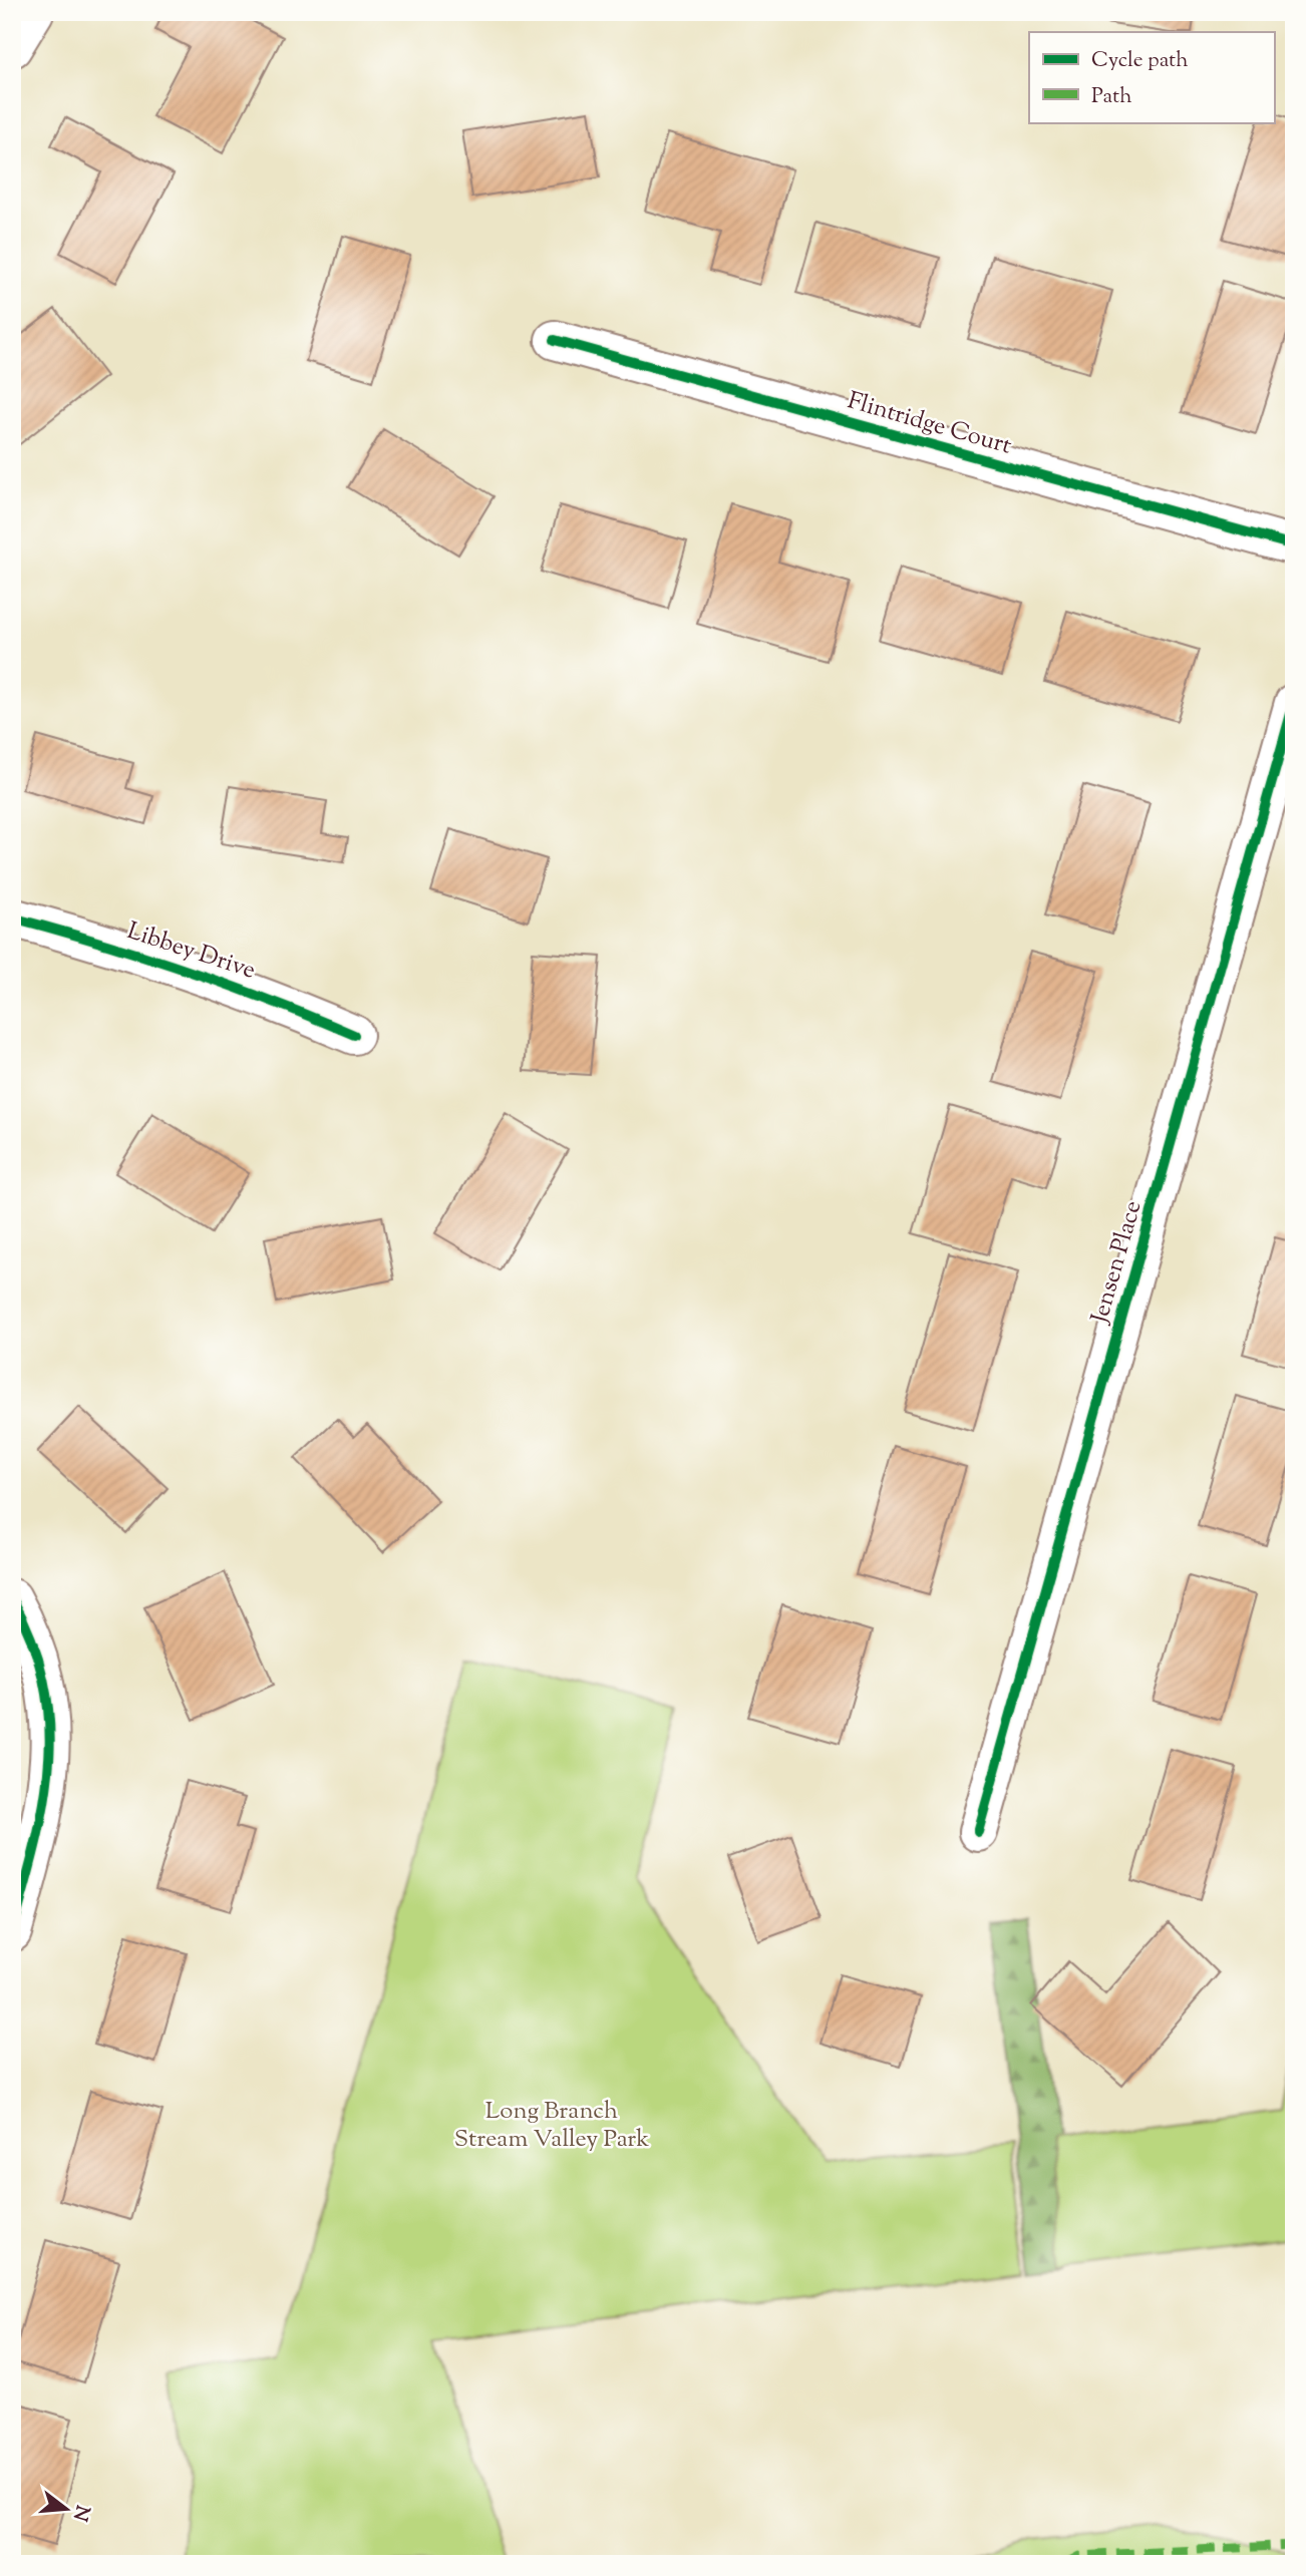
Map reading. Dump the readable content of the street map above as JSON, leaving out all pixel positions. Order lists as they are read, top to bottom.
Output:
{
  "streets": {
    "street": ["Flintridge Court", "Libbey Drive", "Jensen Place"]
  },
  "parks": ["Long Branch Stream Valley Park"],
  "legend": ["Cycle path", "Path"],
  "north": "right"
}
